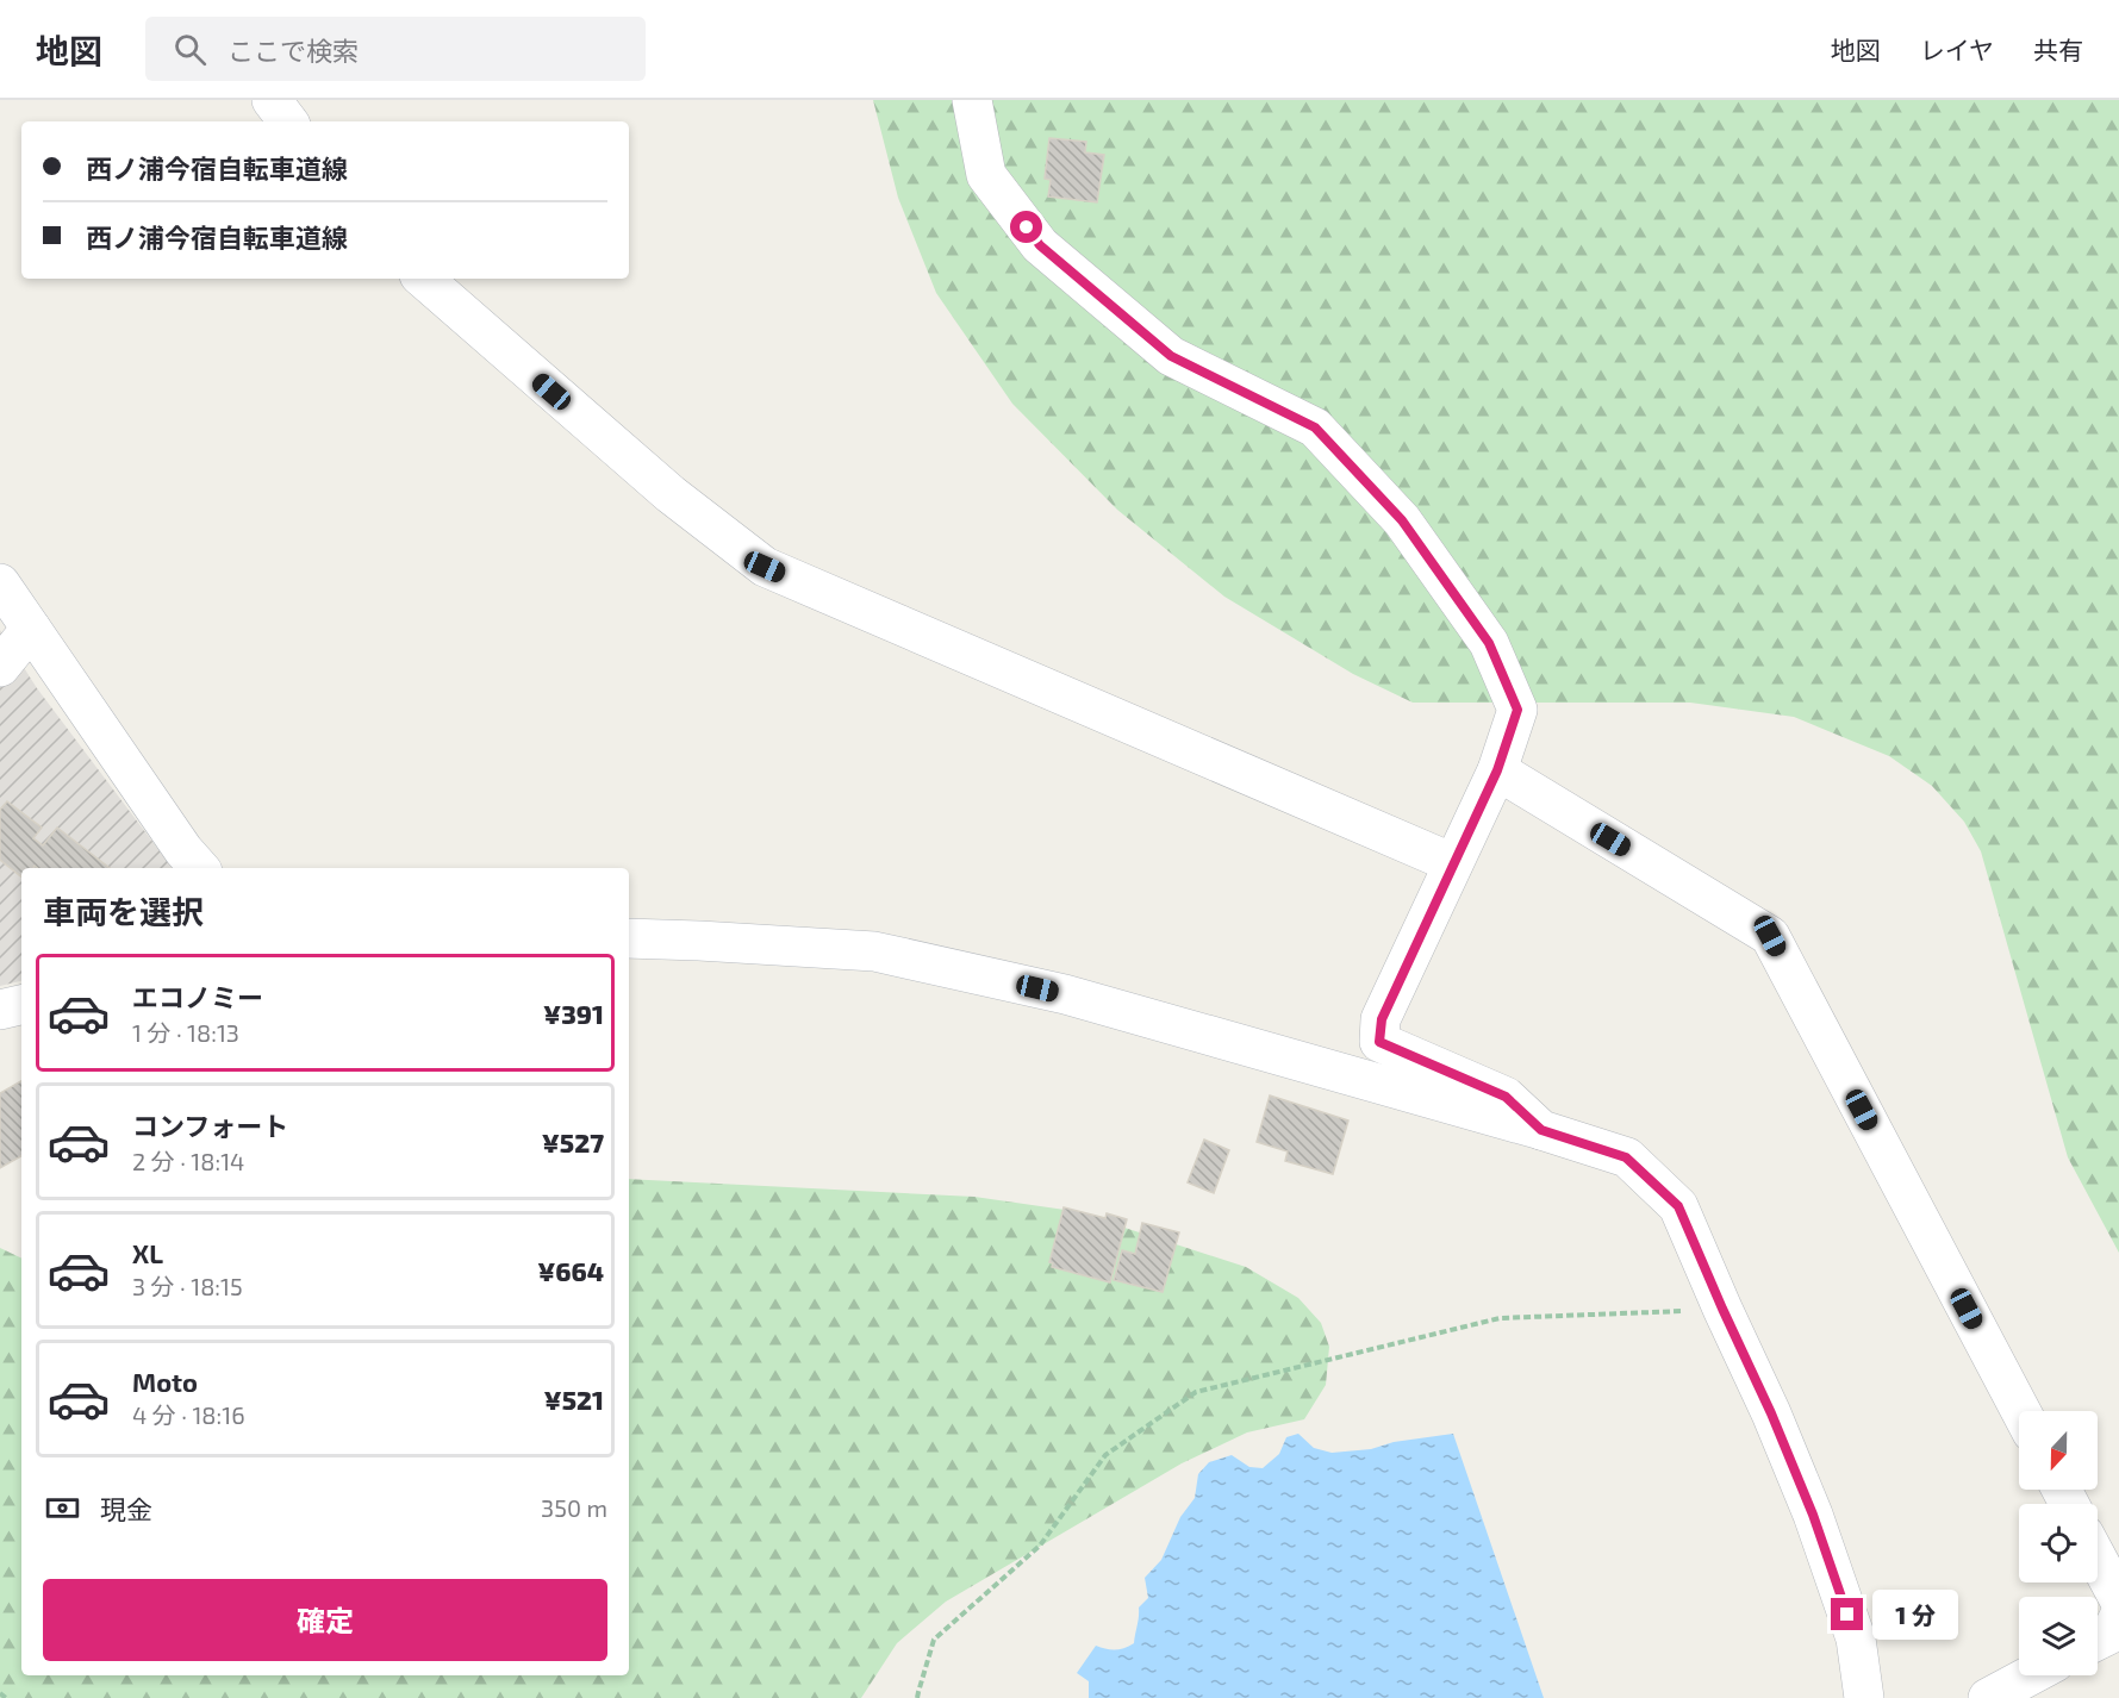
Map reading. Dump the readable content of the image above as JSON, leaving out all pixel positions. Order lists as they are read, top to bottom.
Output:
{
  "north": "bottom",
  "page": {
    "header": "地図",
    "search": "ここで検索",
    "nav": ["地図", "レイヤ", "共有"],
    "banner": ["西ノ浦今宿自転車道線", "西ノ浦今宿自転車道線"],
    "heading": "車両を選択",
    "list": [
      {
        "name": "エコノミー",
        "note": "1 分 · 18:13",
        "value": "¥391"
      },
      {
        "name": "コンフォート",
        "note": "2 分 · 18:14",
        "value": "¥527"
      },
      {
        "name": "XL",
        "note": "3 分 · 18:15",
        "value": "¥664"
      },
      {
        "name": "Moto",
        "note": "4 分 · 18:16",
        "value": "¥521"
      }
    ],
    "pay": ["現金", "350 m"],
    "buttons": "確定",
    "bubble": "1 分"
  }
}
